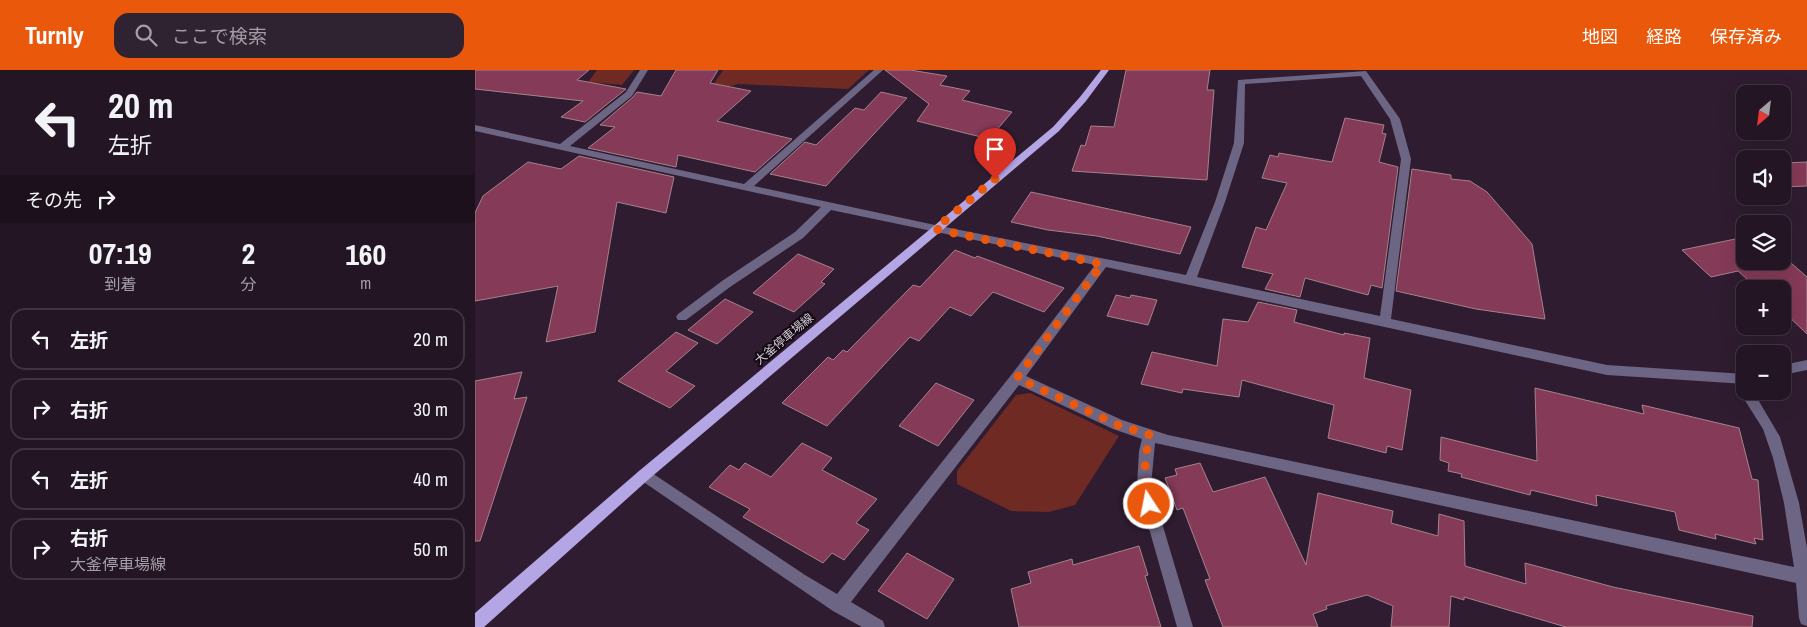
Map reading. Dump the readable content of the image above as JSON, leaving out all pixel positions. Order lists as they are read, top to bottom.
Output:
{
  "streets": {
    "main road": ["大釜停車場線"]
  },
  "north": "bottom left",
  "page": {
    "header": "Turnly",
    "search": "ここで検索",
    "nav": ["地図", "経路", "保存済み"],
    "turn": ["20 m", "左折"],
    "map_buttons": ["+", "−"],
    "then": "その先",
    "eta": [
      "07:19",
      "到着",
      "2",
      "分",
      "160",
      "m"
    ],
    "list": [
      {
        "name": "左折",
        "value": "20 m"
      },
      {
        "name": "右折",
        "value": "30 m"
      },
      {
        "name": "左折",
        "value": "40 m"
      },
      {
        "name": "右折",
        "note": "大釜停車場線",
        "value": "50 m"
      }
    ]
  }
}
